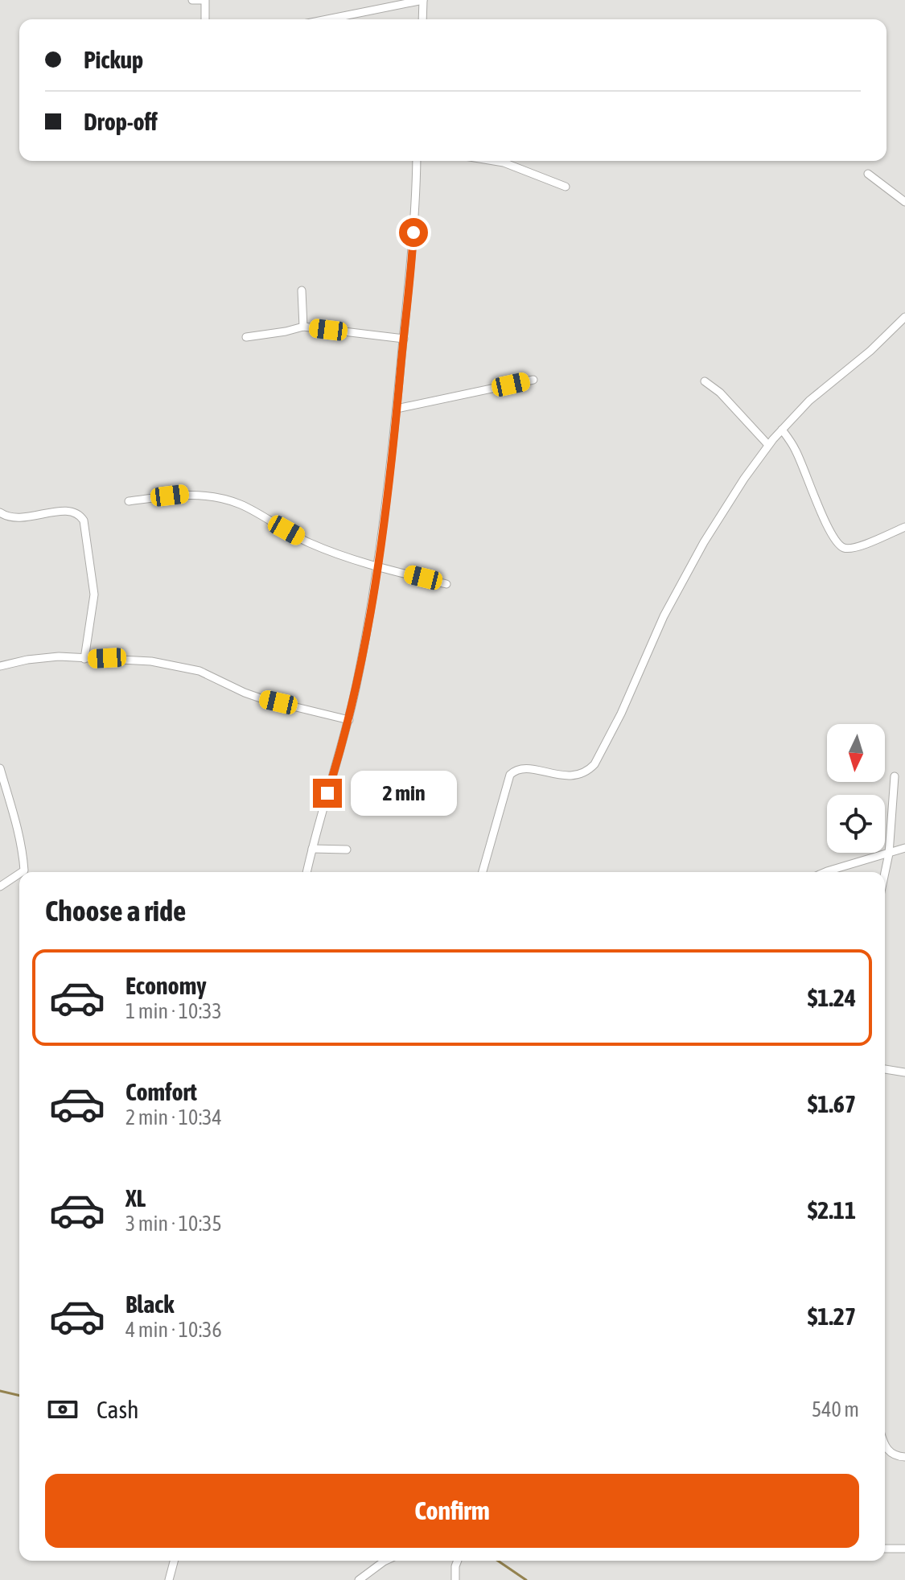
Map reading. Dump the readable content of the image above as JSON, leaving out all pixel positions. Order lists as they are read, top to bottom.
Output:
{
  "north": "bottom",
  "page": {
    "banner": ["Pickup", "Drop-off"],
    "bubble": "2 min",
    "heading": "Choose a ride",
    "list": [
      {
        "name": "Economy",
        "note": "1 min · 10:33",
        "value": "$1.24"
      },
      {
        "name": "Comfort",
        "note": "2 min · 10:34",
        "value": "$1.67"
      },
      {
        "name": "XL",
        "note": "3 min · 10:35",
        "value": "$2.11"
      },
      {
        "name": "Black",
        "note": "4 min · 10:36",
        "value": "$1.27"
      }
    ],
    "pay": ["Cash", "540 m"],
    "buttons": "Confirm"
  }
}
